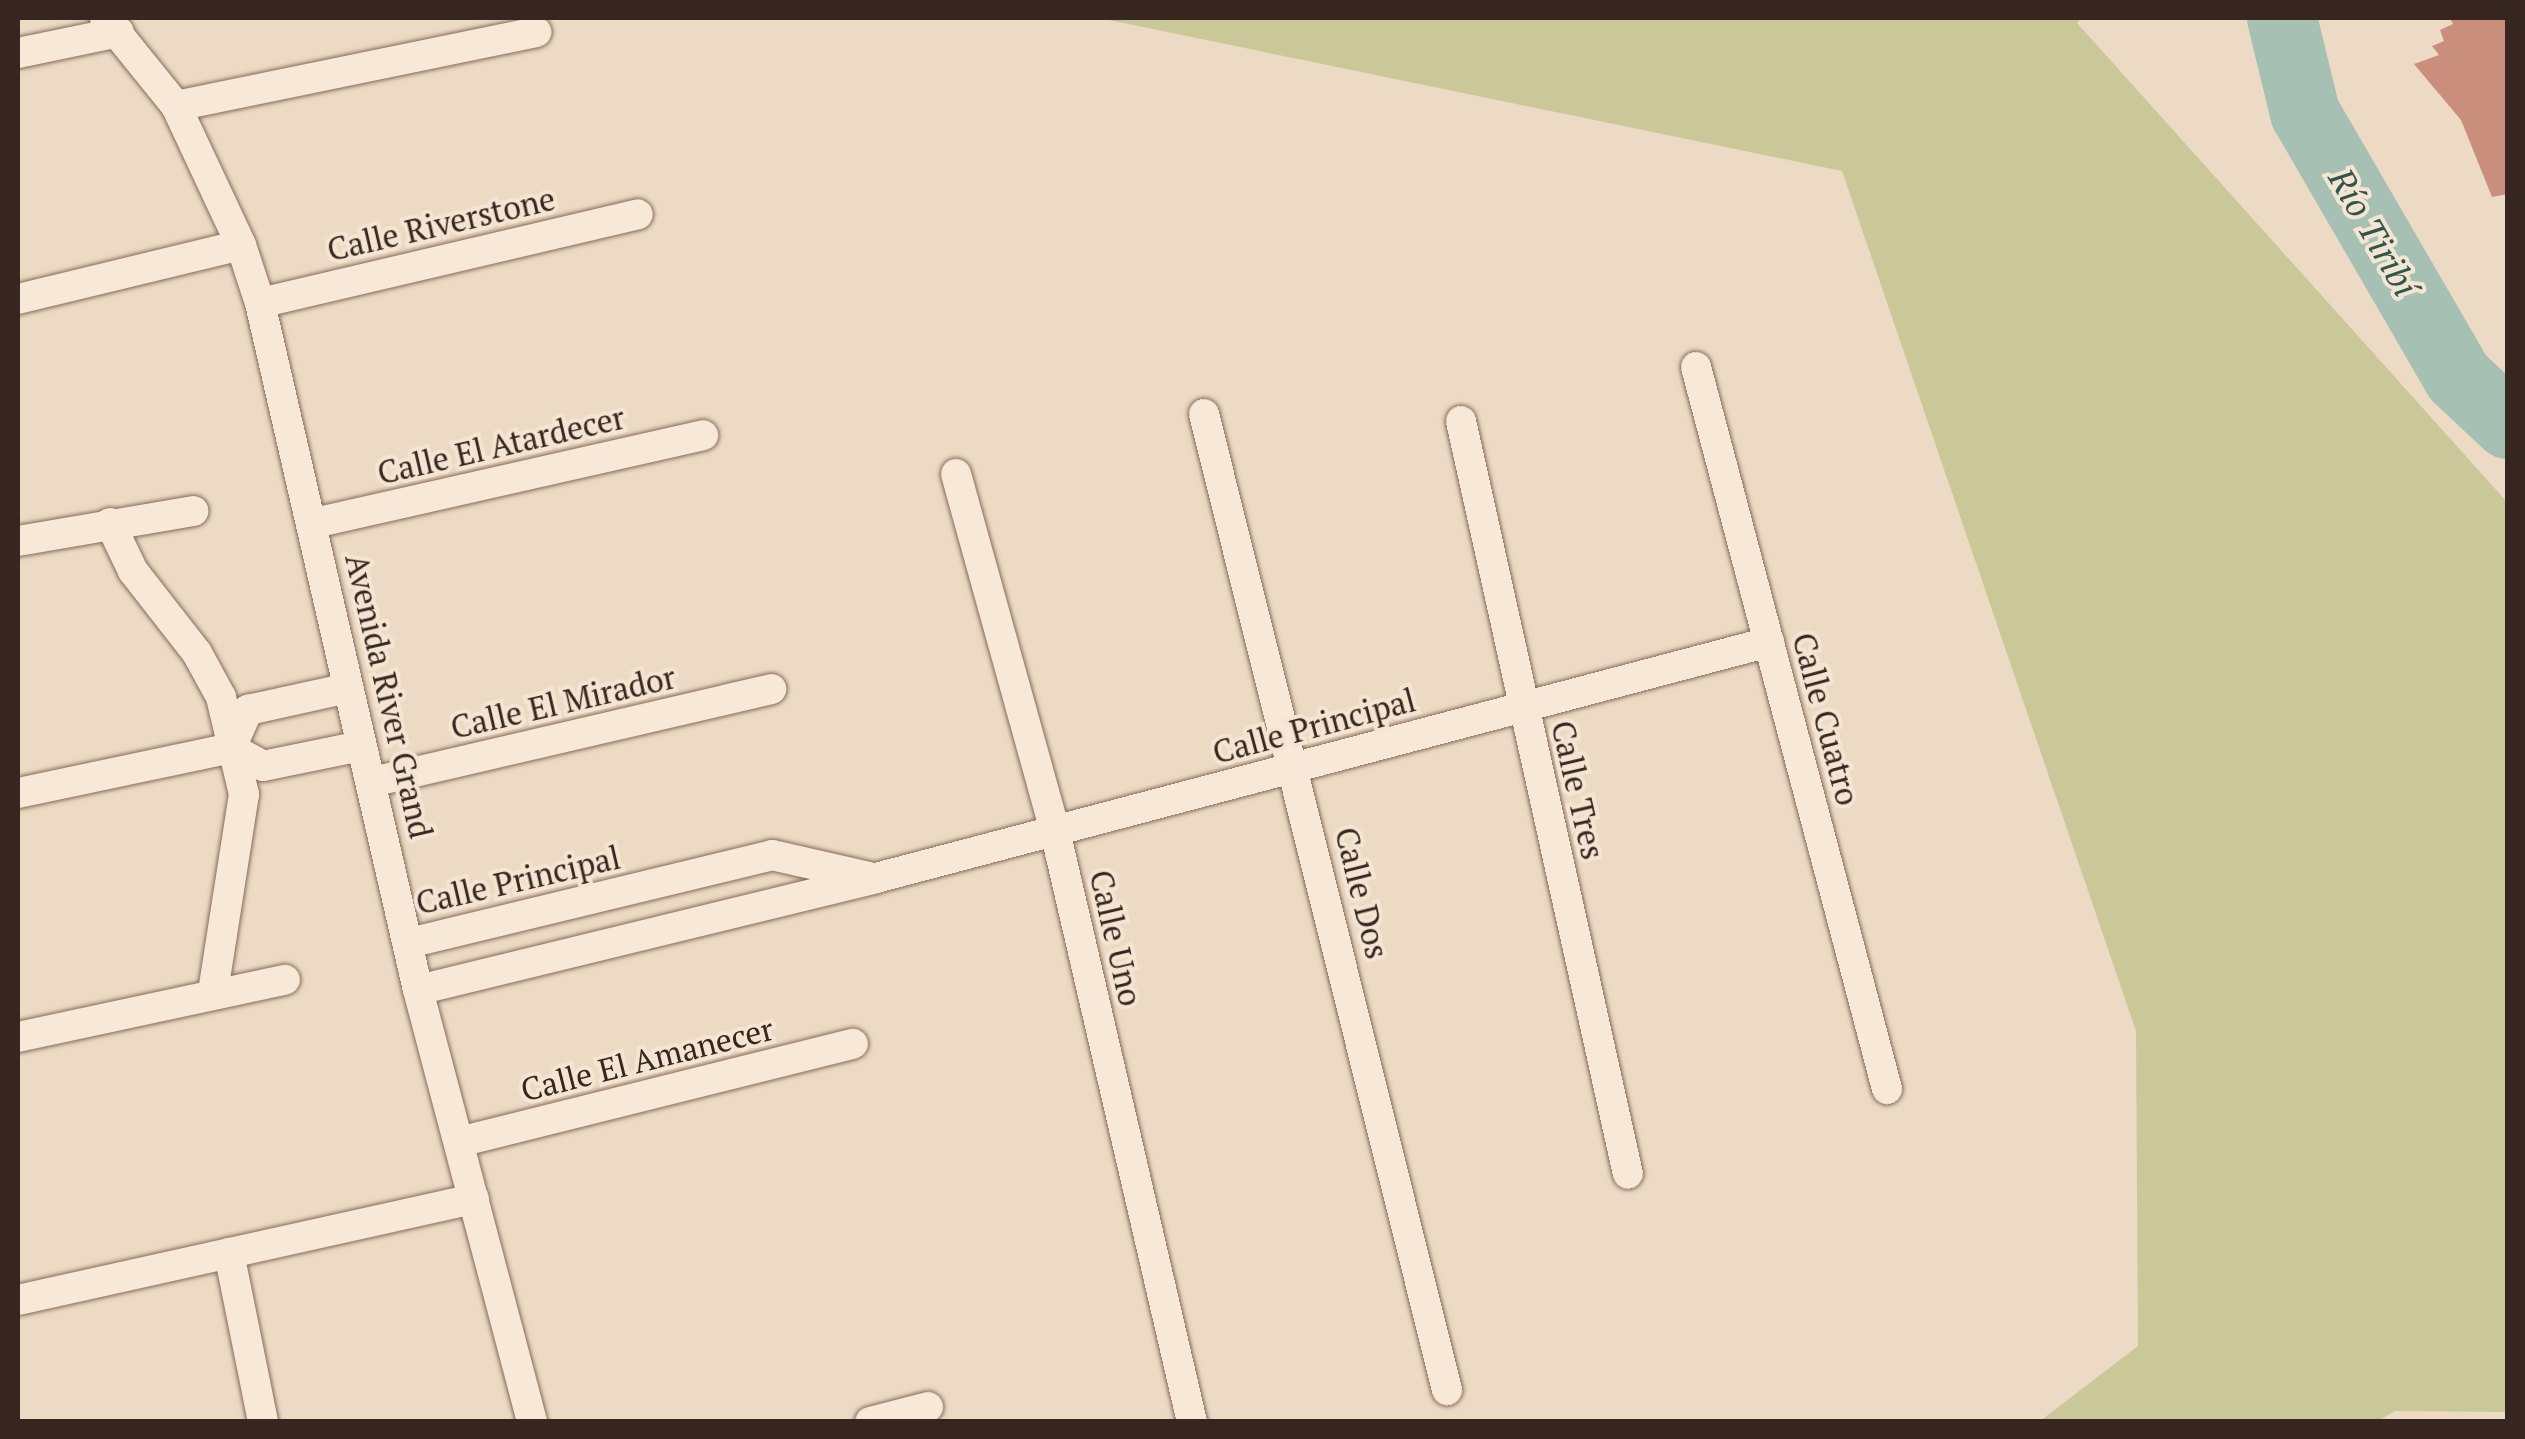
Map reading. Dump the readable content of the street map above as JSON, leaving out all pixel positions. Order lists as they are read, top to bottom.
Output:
{
  "streets": {
    "street": [
      "Calle Riverstone",
      "Calle El Atardecer",
      "Avenida River Grand",
      "Calle El Mirador",
      "Calle Cuatro",
      "Calle Principal",
      "Calle Tres",
      "Calle Dos",
      "Calle Uno",
      "Calle El Amanecer"
    ]
  },
  "crossings": [
    ["Calle Riverstone", "Avenida River Grand"],
    ["Calle El Atardecer", "Avenida River Grand"],
    ["Avenida River Grand", "Calle El Mirador"],
    ["Avenida River Grand", "Calle Principal"],
    ["Avenida River Grand", "Calle El Amanecer"],
    ["Calle Cuatro", "Calle Principal"],
    ["Calle Principal", "Calle Tres"],
    ["Calle Principal", "Calle Dos"],
    ["Calle Principal", "Calle Uno"]
  ],
  "water": ["Río Tiribí"]
}
